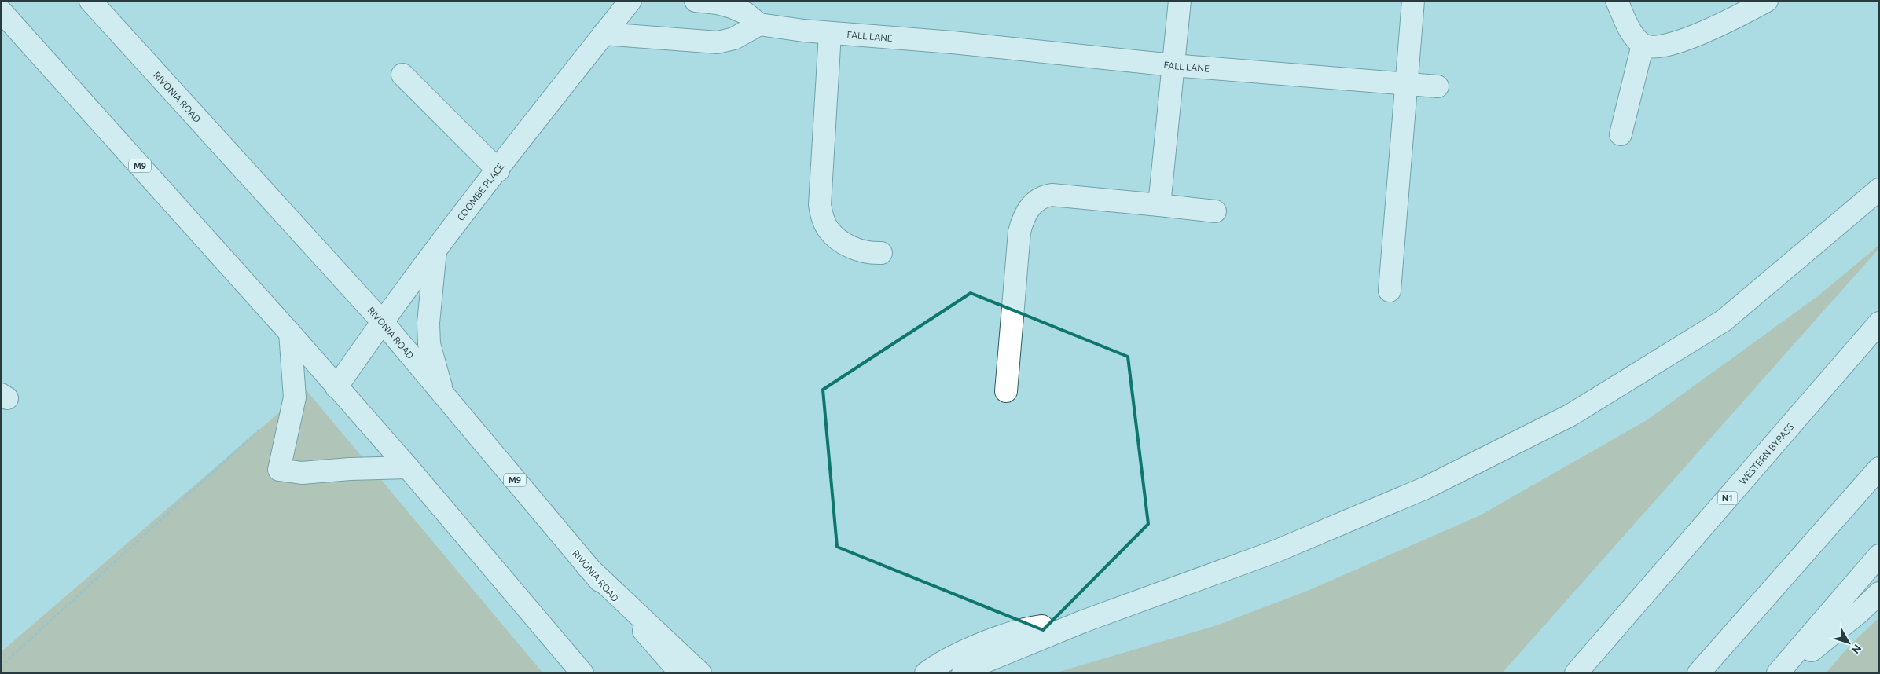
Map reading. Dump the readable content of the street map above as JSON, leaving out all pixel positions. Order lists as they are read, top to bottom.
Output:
{
  "streets": {
    "main road": [
      "FALL LANE",
      "RIVONIA ROAD",
      "M9",
      "COOMBE PLACE",
      "WESTERN BYPASS",
      "N1"
    ]
  },
  "crossings": [
    ["RIVONIA ROAD", "COOMBE PLACE"],
    ["M9", "COOMBE PLACE"]
  ],
  "north": "bottom right"
}
